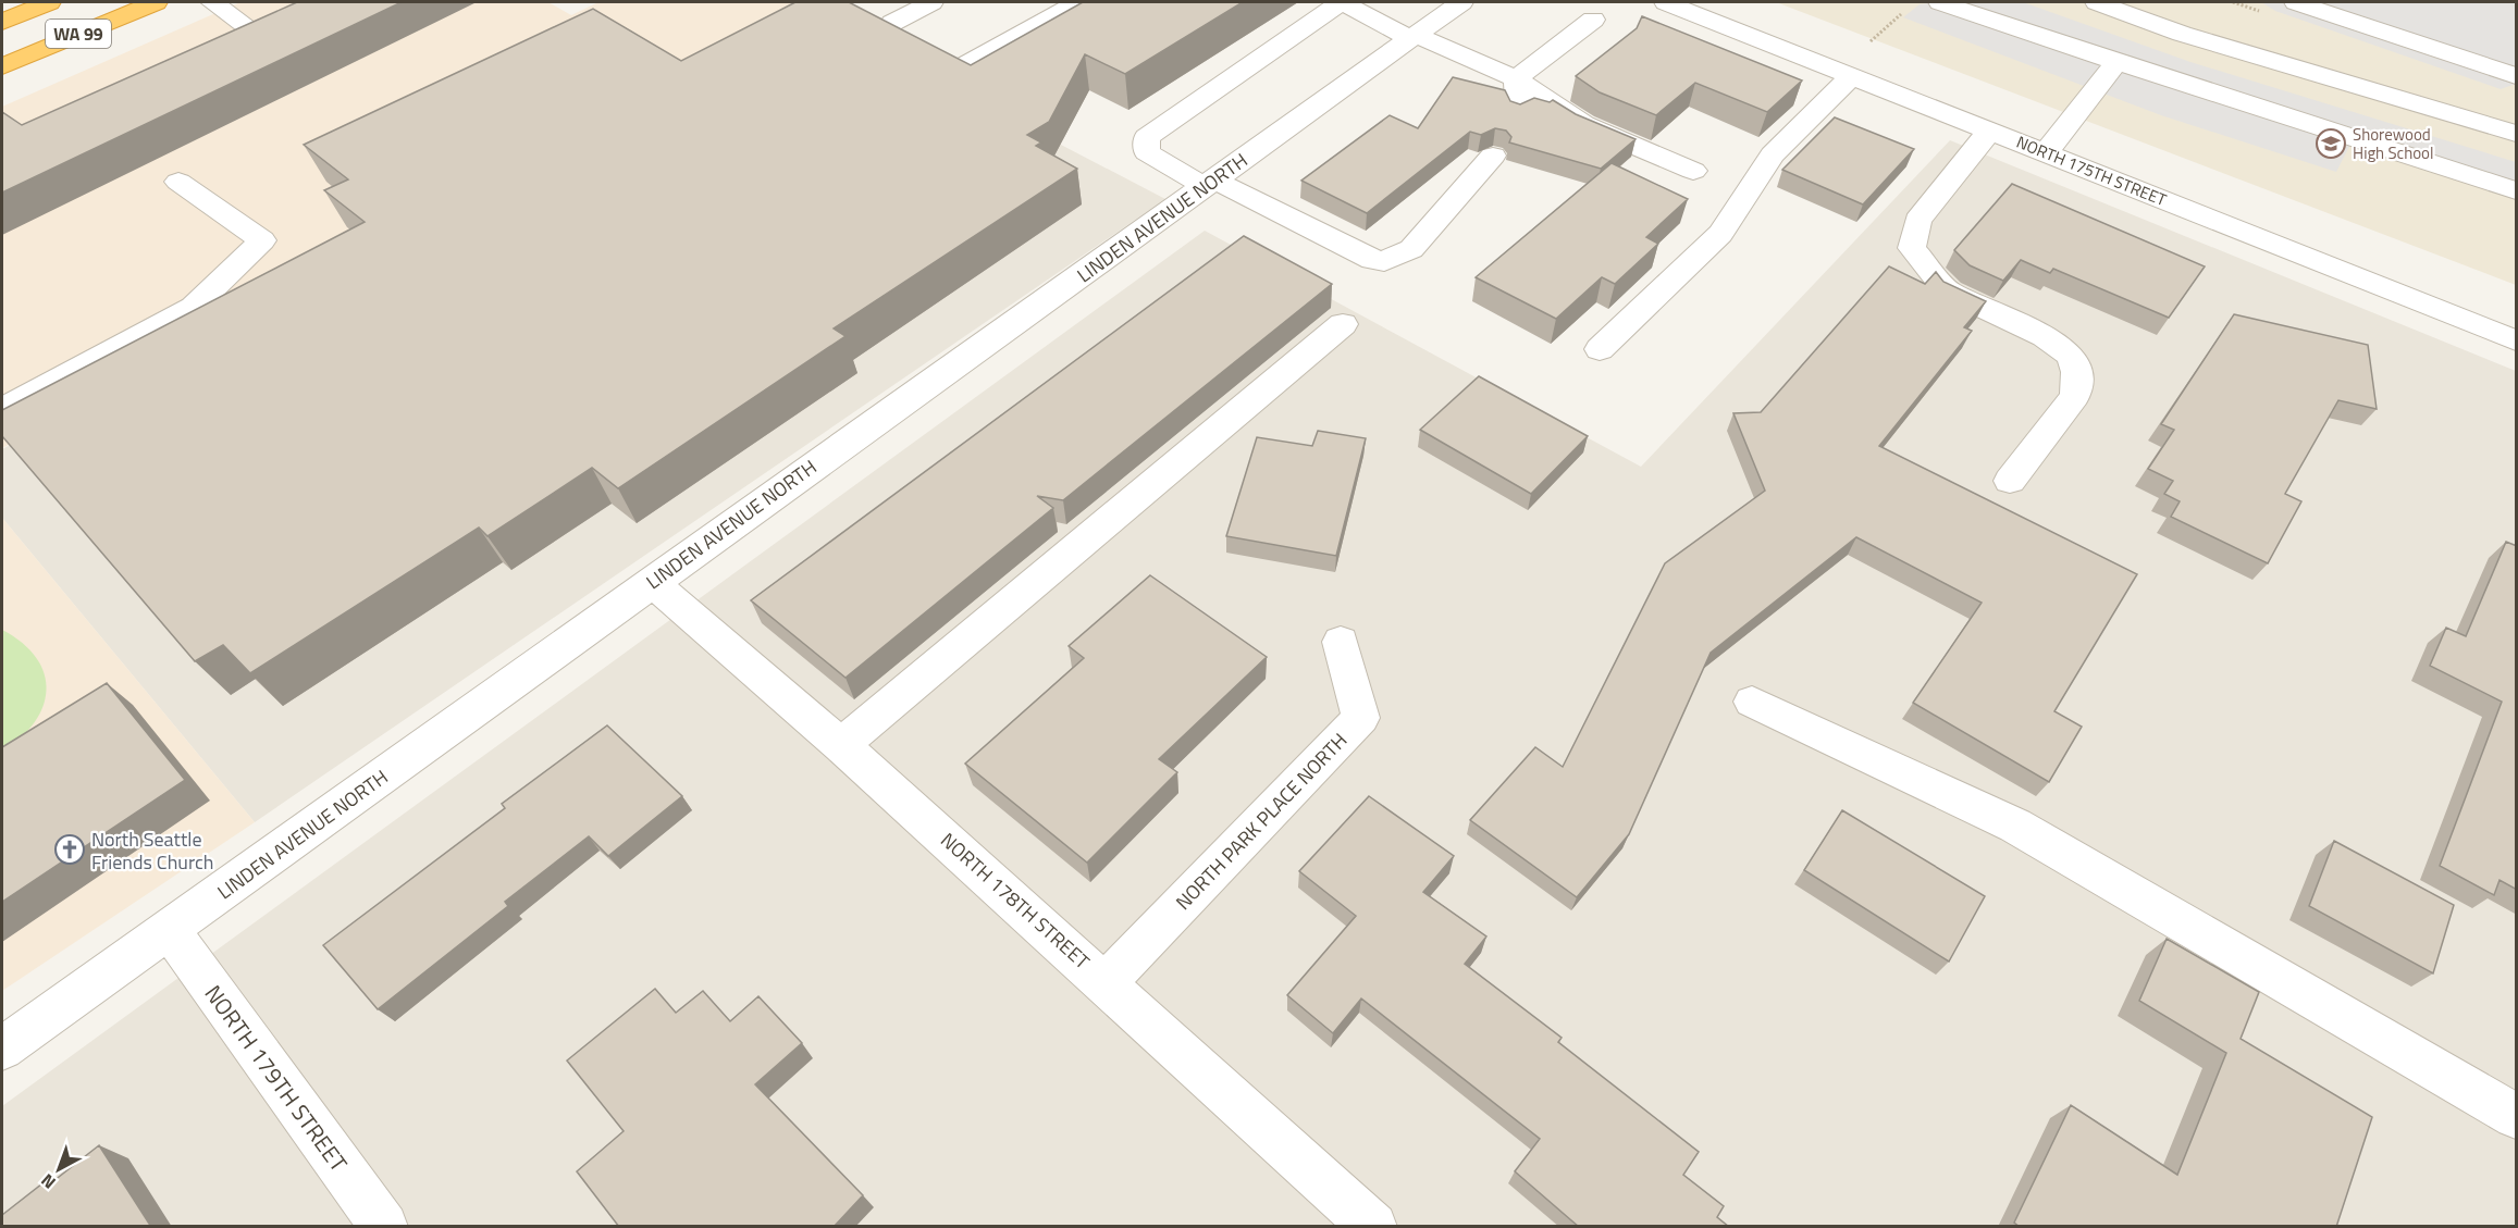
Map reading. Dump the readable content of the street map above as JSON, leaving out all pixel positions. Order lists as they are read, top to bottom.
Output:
{
  "streets": {
    "highway": ["WA 99"],
    "street": [
      "NORTH 175TH STREET",
      "LINDEN AVENUE NORTH",
      "NORTH PARK PLACE NORTH",
      "NORTH 178TH STREET",
      "NORTH 179TH STREET"
    ]
  },
  "crossings": [
    ["LINDEN AVENUE NORTH", "NORTH 178TH STREET"],
    ["LINDEN AVENUE NORTH", "NORTH 179TH STREET"],
    ["NORTH PARK PLACE NORTH", "NORTH 178TH STREET"]
  ],
  "places": {
    "school or university": ["Shorewood High School"],
    "church": ["North Seattle Friends Church"]
  },
  "north": "bottom left"
}
